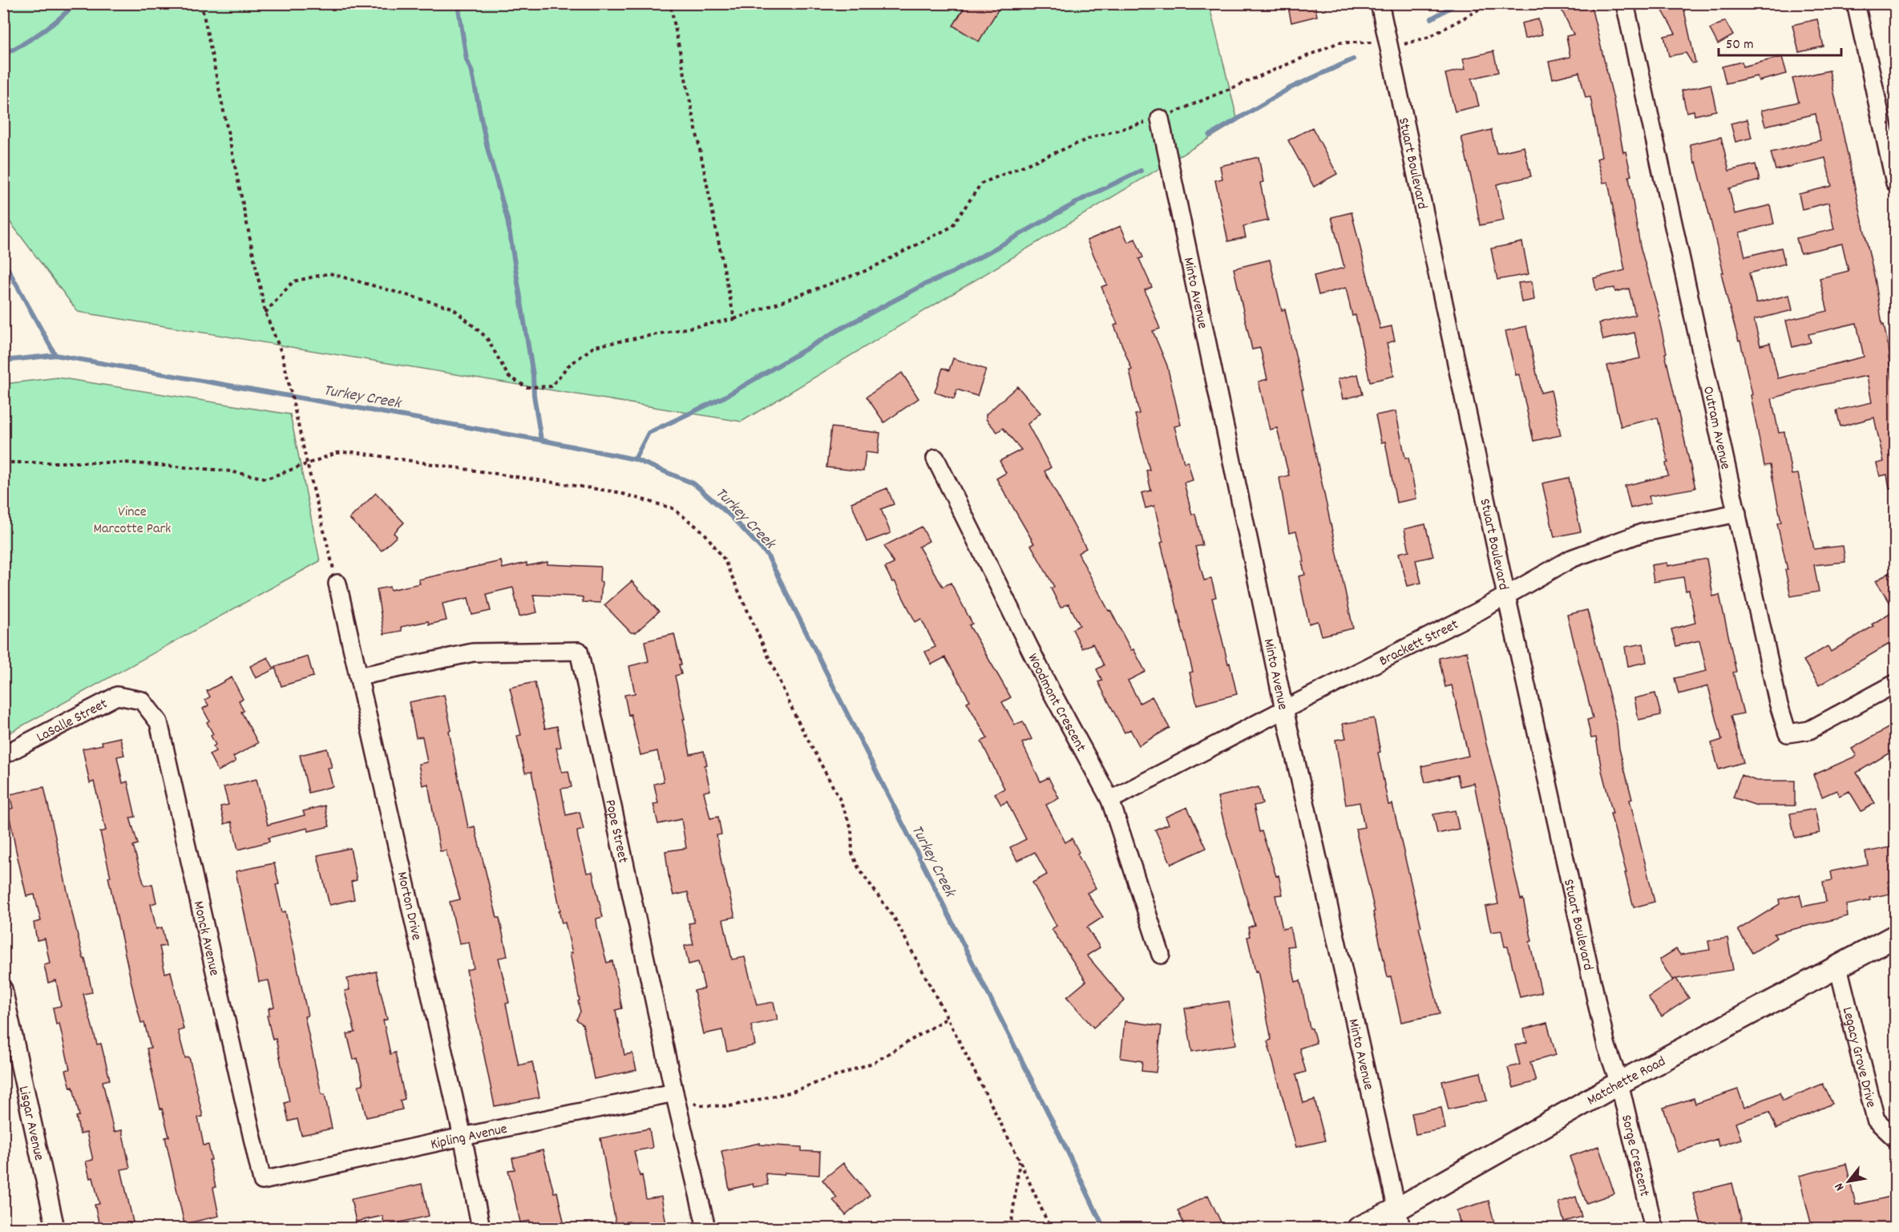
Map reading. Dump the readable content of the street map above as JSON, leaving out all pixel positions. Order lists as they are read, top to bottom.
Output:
{
  "streets": {
    "street": [
      "Stuart Boulevard",
      "Minto Avenue",
      "Outram Avenue",
      "Brackett Street",
      "Woodmont Crescent",
      "LaSalle Street",
      "Pope Street",
      "Morton Drive",
      "Monck Avenue",
      "Legacy Grove Drive",
      "Matchette Road",
      "Lisgar Avenue",
      "Kipling Avenue",
      "Sorge Crescent"
    ]
  },
  "crossings": [
    ["Stuart Boulevard", "Brackett Street"],
    ["Stuart Boulevard", "Matchette Road"],
    ["Stuart Boulevard", "Sorge Crescent"],
    ["Minto Avenue", "Brackett Street"],
    ["Minto Avenue", "Matchette Road"],
    ["Outram Avenue", "Brackett Street"],
    ["Brackett Street", "Woodmont Crescent"],
    ["LaSalle Street", "Monck Avenue"],
    ["Pope Street", "Morton Drive"],
    ["Pope Street", "Kipling Avenue"],
    ["Morton Drive", "Kipling Avenue"],
    ["Monck Avenue", "Kipling Avenue"],
    ["Legacy Grove Drive", "Matchette Road"],
    ["Matchette Road", "Sorge Crescent"]
  ],
  "water": ["Turkey Creek"],
  "parks": ["Vince Marcotte Park"],
  "scale_bar": "50 m",
  "north": "bottom left"
}
